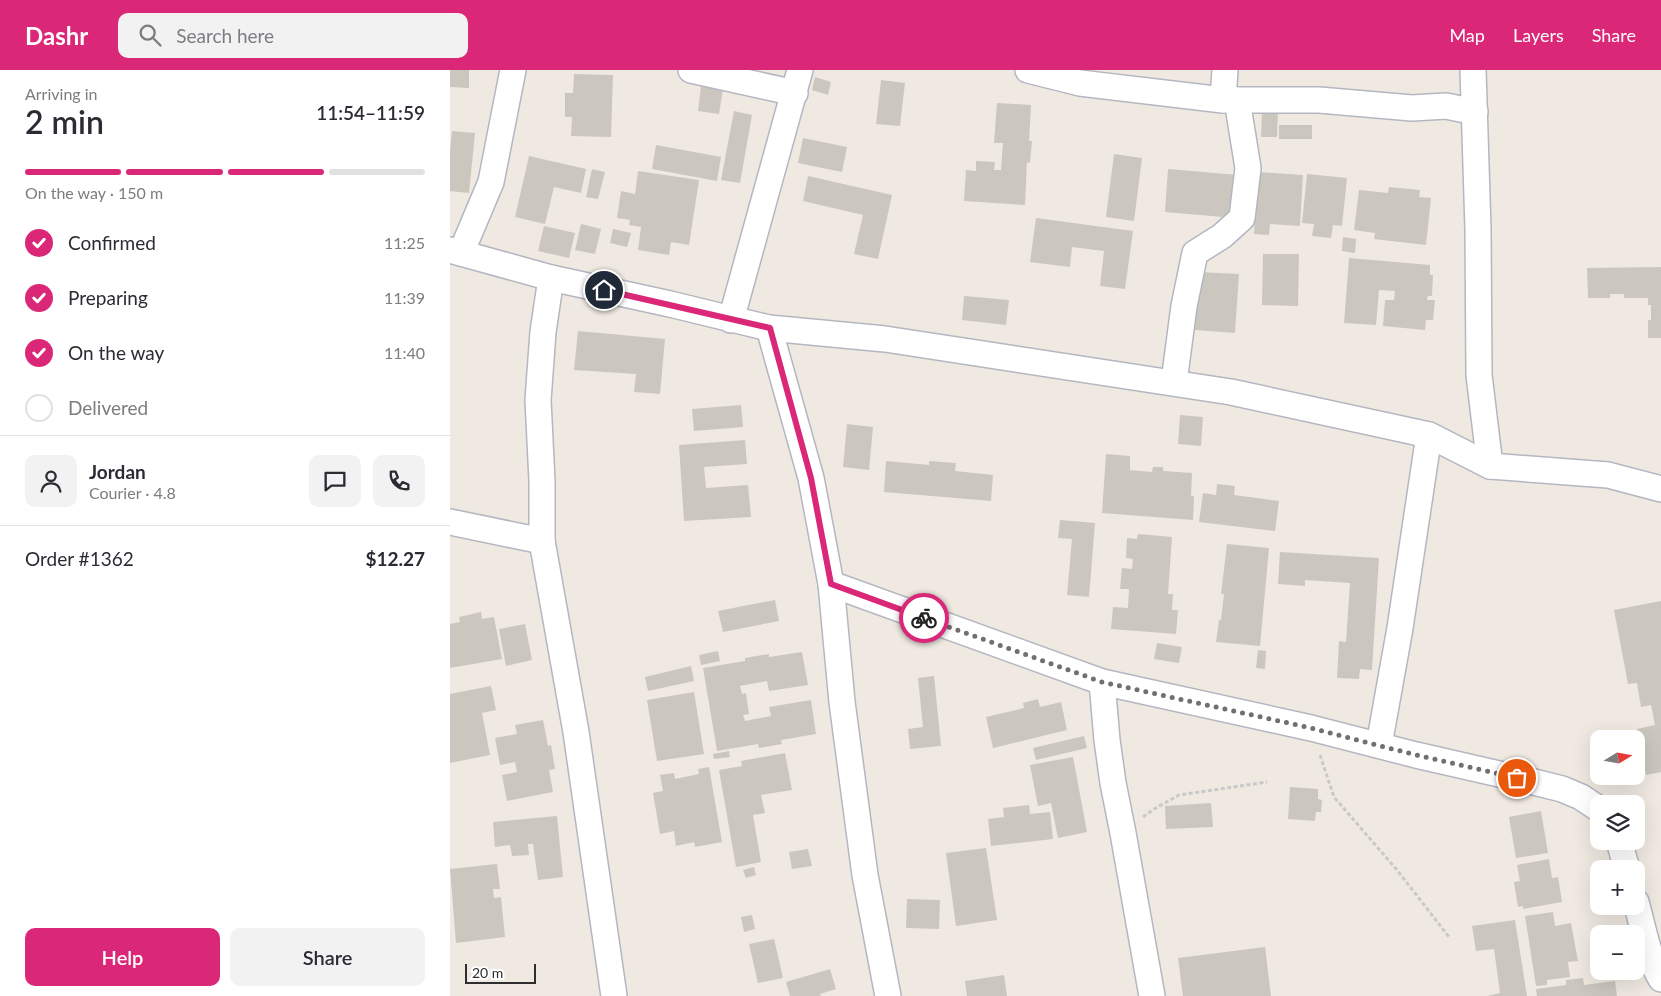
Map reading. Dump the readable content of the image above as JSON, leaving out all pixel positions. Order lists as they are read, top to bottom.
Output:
{
  "scale_bar": "20 m",
  "north": "right",
  "page": {
    "header": "Dashr",
    "search": "Search here",
    "nav": ["Map", "Layers", "Share"],
    "heading": ["2 min", "Arriving in", "11:54–11:59"],
    "panel": [
      "Jordan",
      "Courier · 4.8",
      "Order #1362",
      "$12.27"
    ],
    "bar": "On the way · 150 m",
    "list": [
      ["Confirmed", "11:25"],
      ["Preparing", "11:39"],
      ["On the way", "11:40"],
      "Delivered"
    ],
    "map_buttons": ["+", "−"],
    "buttons": ["Help", "Share"],
    "scale": "20 m"
  }
}
